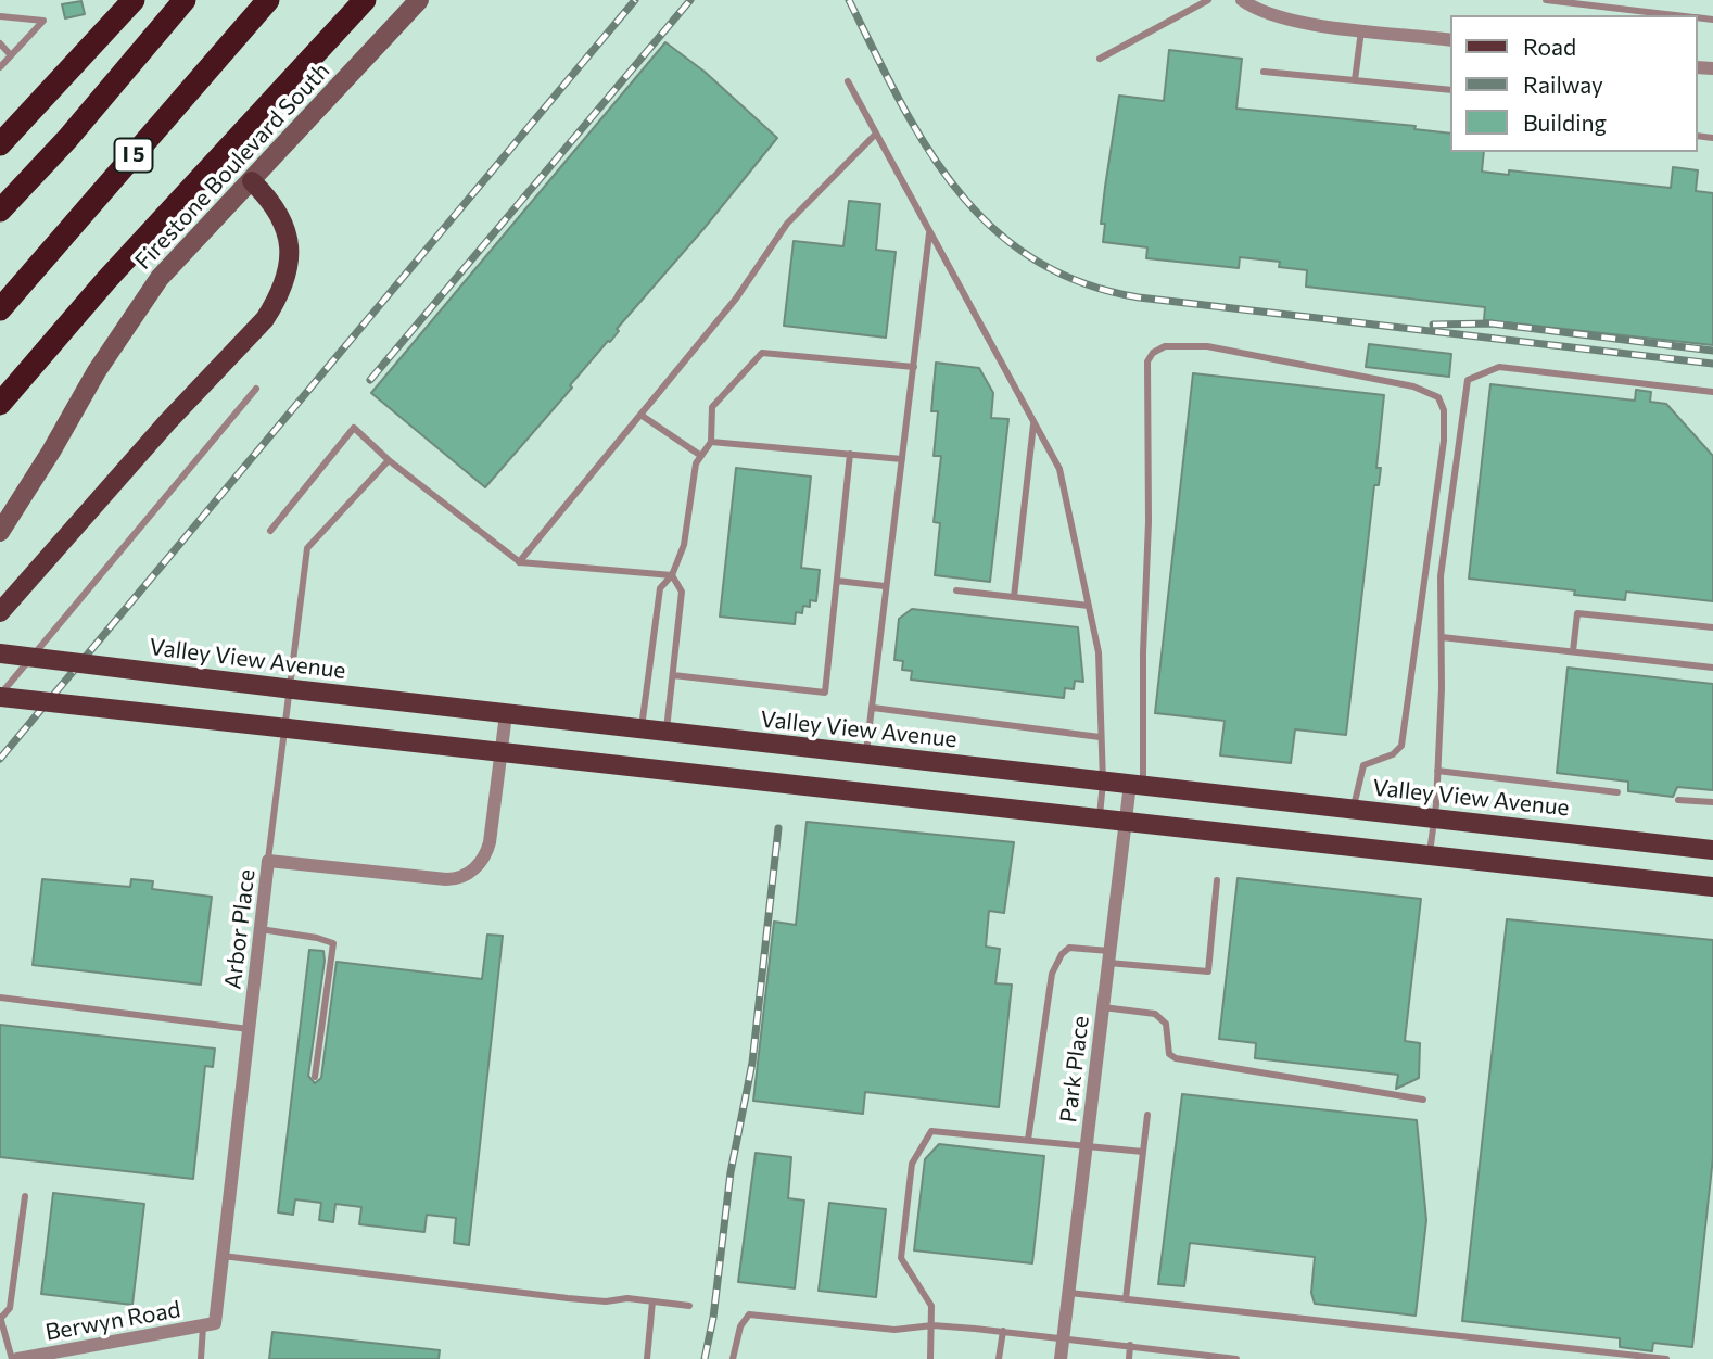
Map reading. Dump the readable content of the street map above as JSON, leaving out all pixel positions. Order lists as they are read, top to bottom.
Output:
{
  "streets": {
    "highway": ["I 5"],
    "main road": ["Valley View Avenue"],
    "street": [
      "Firestone Boulevard South",
      "Arbor Place",
      "Park Place",
      "Berwyn Road"
    ]
  },
  "crossings": [
    ["Valley View Avenue", "Arbor Place"],
    ["Valley View Avenue", "Park Place"],
    ["Arbor Place", "Berwyn Road"]
  ],
  "legend": ["Road", "Railway", "Building"]
}
